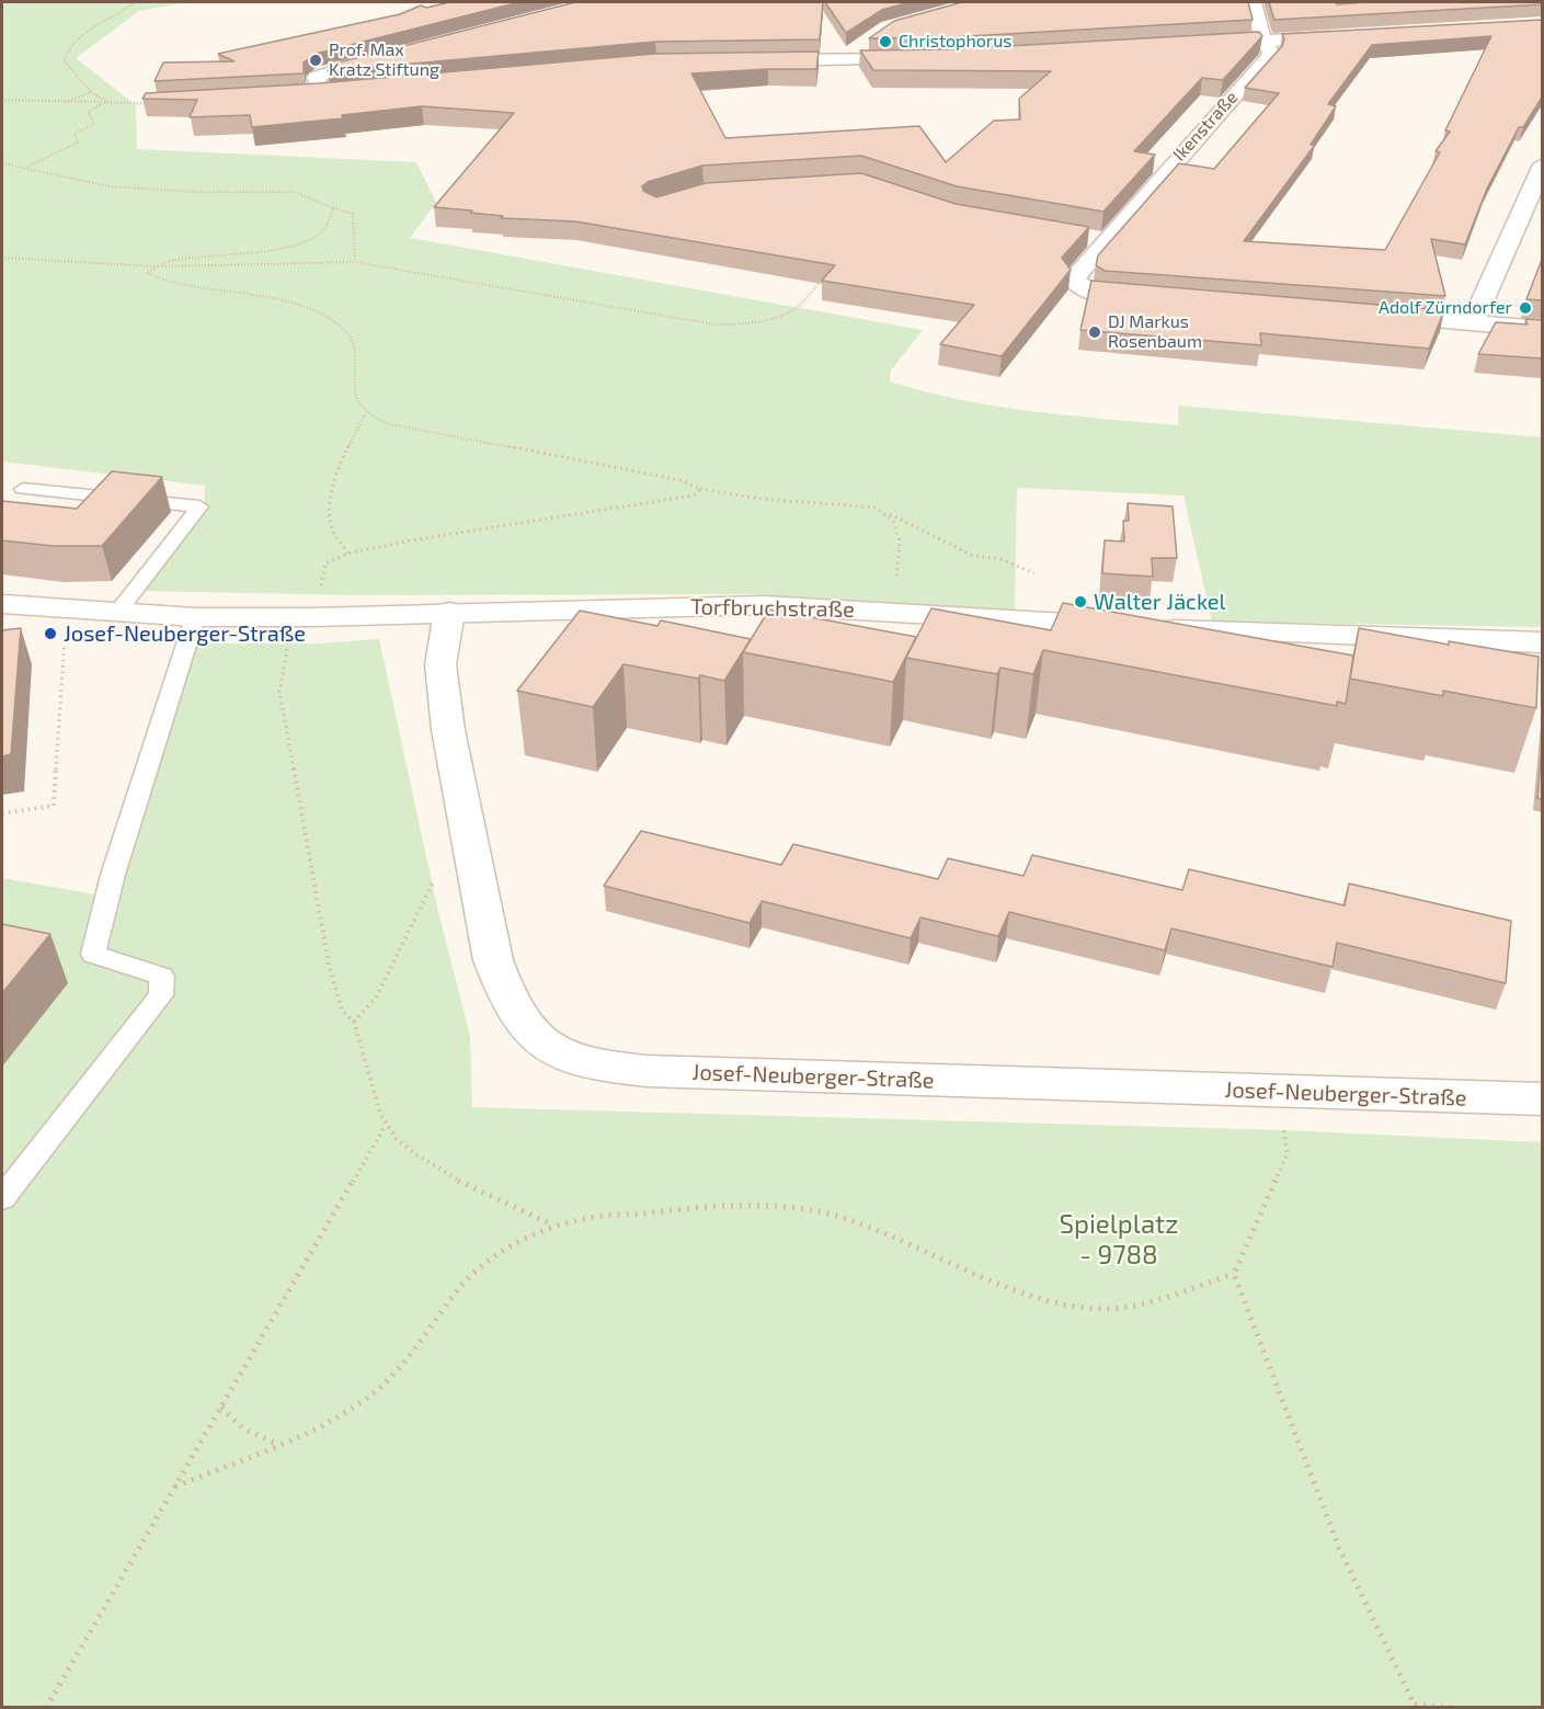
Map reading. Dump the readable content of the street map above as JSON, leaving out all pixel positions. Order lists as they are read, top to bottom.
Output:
{
  "streets": {
    "street": ["Ikenstraße", "Torfbruchstraße", "Josef-Neuberger-Straße"]
  },
  "crossings": [
    ["Torfbruchstraße", "Josef-Neuberger-Straße"]
  ],
  "parks": ["Spielplatz - 9788"],
  "places": [
    "Christophorus",
    "Prof. Max Kratz Stiftung",
    "Adolf Zürndorfer",
    "DJ Markus Rosenbaum",
    "Walter Jäckel",
    "Josef-Neuberger-Straße"
  ]
}
